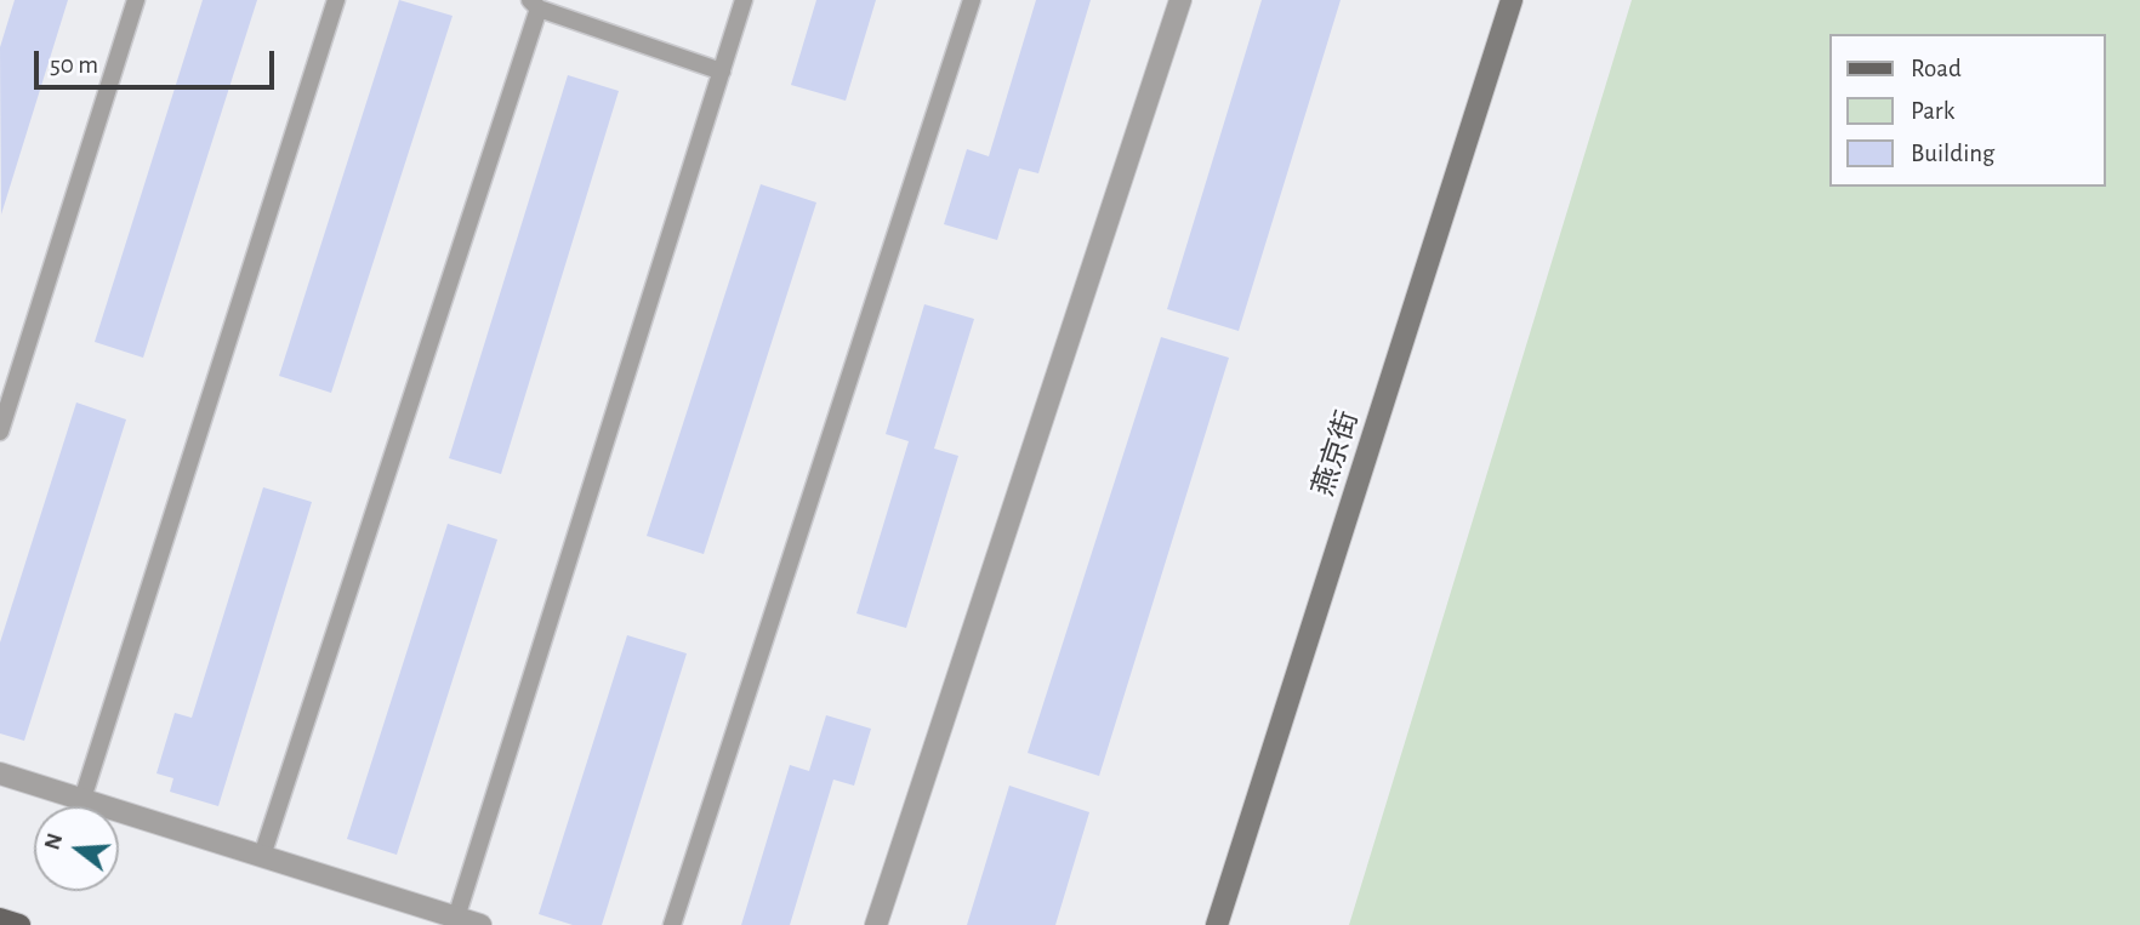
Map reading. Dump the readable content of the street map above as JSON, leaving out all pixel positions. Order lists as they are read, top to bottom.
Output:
{
  "streets": {
    "main road": ["燕京街"]
  },
  "legend": ["Road", "Park", "Building"],
  "scale_bar": "50 m",
  "north": "left"
}
